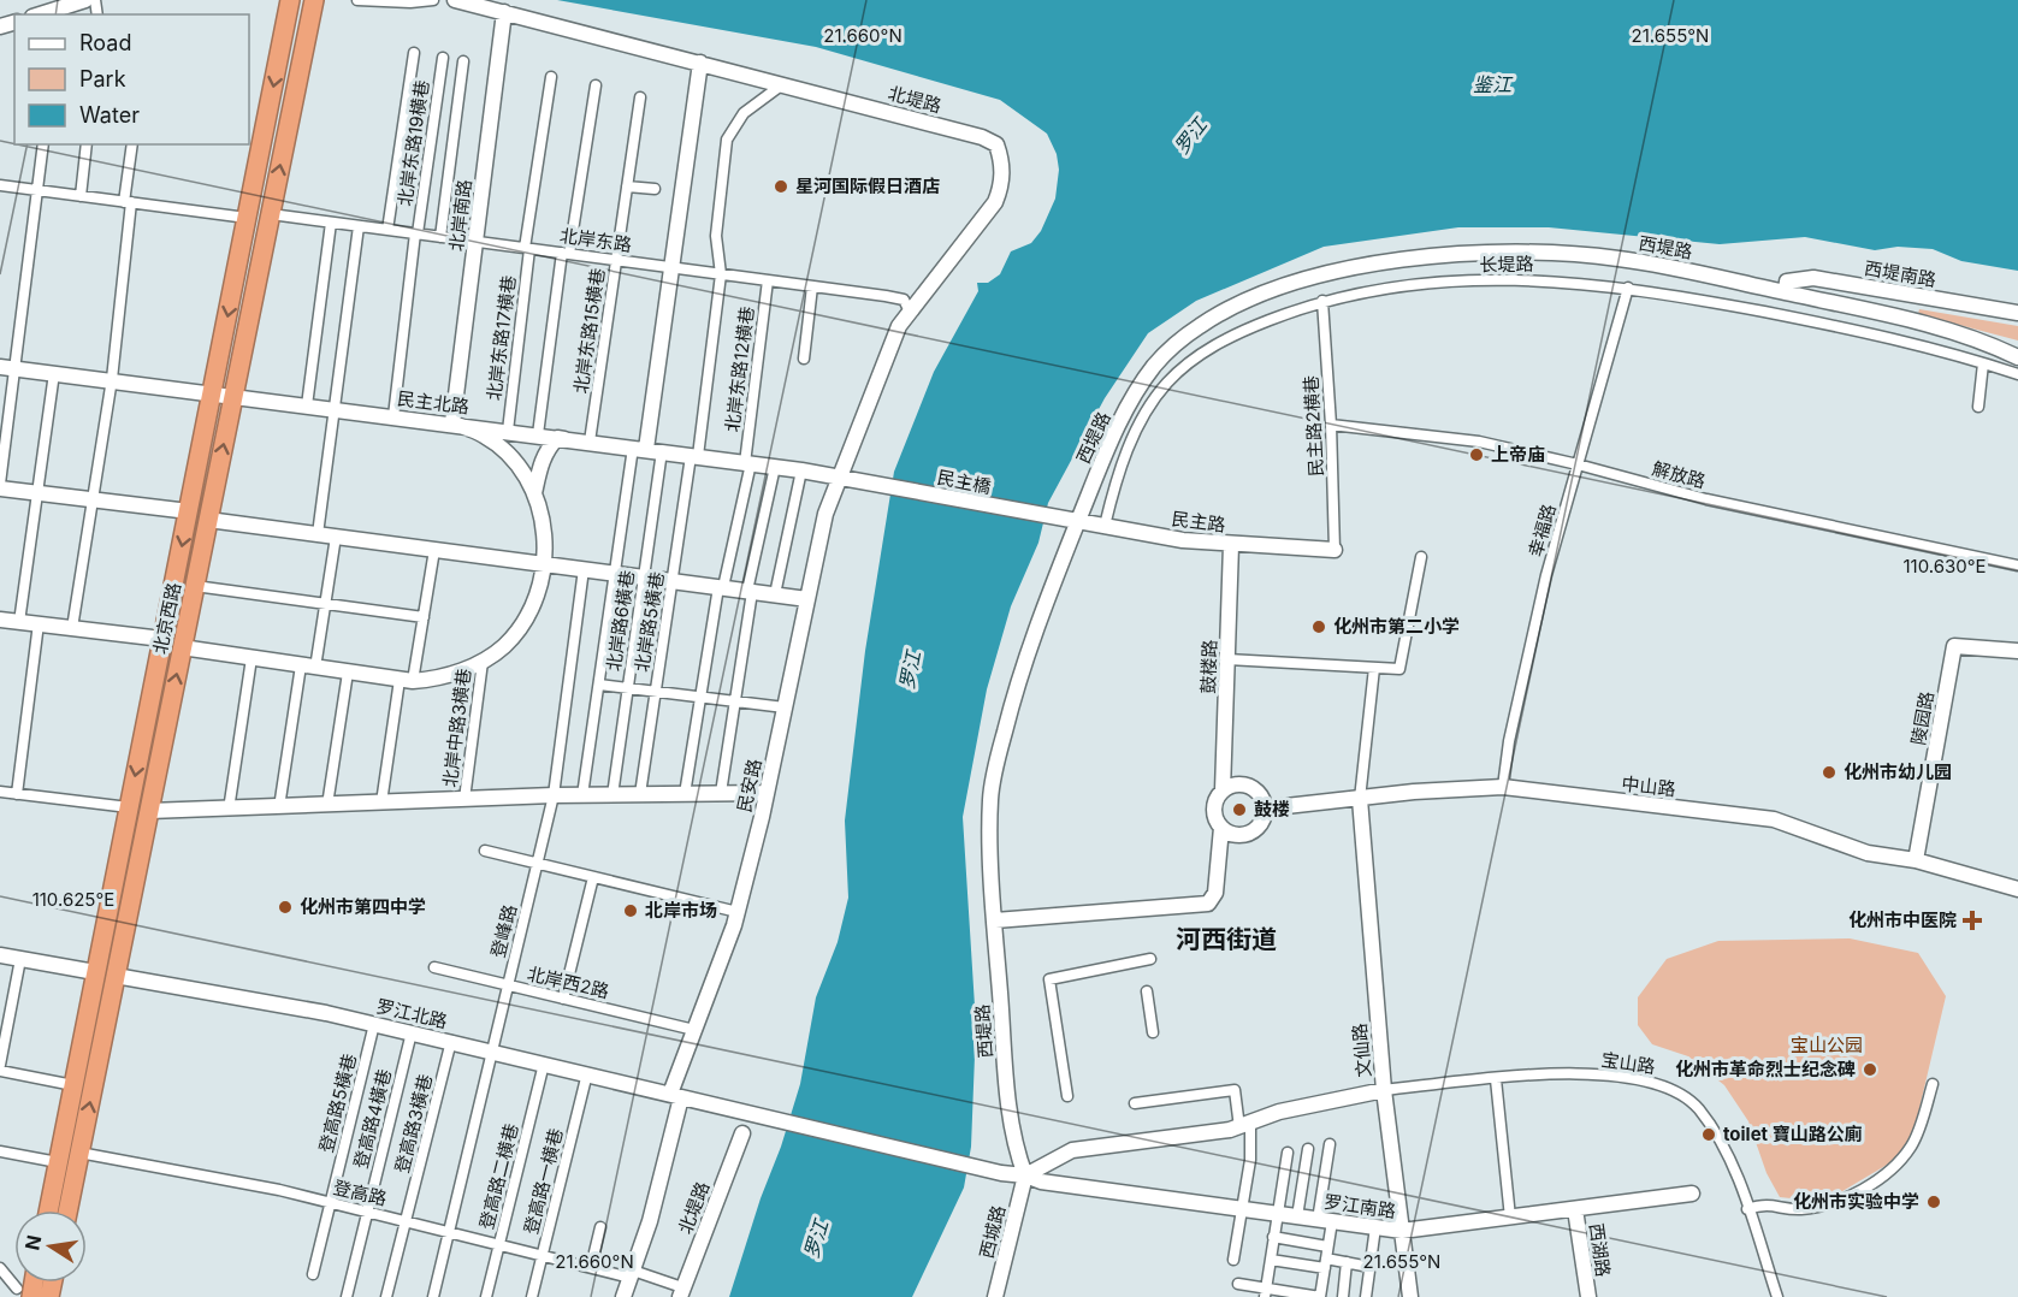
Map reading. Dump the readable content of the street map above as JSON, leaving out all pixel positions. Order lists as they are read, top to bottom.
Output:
{
  "streets": {
    "highway": ["北京西路"],
    "street": [
      "北堤路",
      "北岸东路19横巷",
      "北岸南路",
      "北岸东路",
      "西堤路",
      "长堤路",
      "西堤南路",
      "北岸东路15横巷",
      "北岸东路17横巷",
      "北岸东路12横巷",
      "民主北路",
      "民主路2横巷",
      "解放路",
      "民主橋",
      "民主路",
      "幸福路",
      "北岸路6橫巷",
      "北岸路5橫巷",
      "鼓楼路",
      "陵园路",
      "北岸中路3横巷",
      "民安路",
      "中山路",
      "登峰路",
      "北岸西2路",
      "罗江北路",
      "文仙路",
      "宝山路",
      "登高路5橫巷",
      "登高路4橫巷",
      "登高路3橫巷",
      "登高路二横巷",
      "登高路一横巷",
      "登高路",
      "罗江南路",
      "西城路",
      "西湖路"
    ]
  },
  "crossings": [
    ["北堤路", "北岸南路"],
    ["北堤路", "北岸东路"],
    ["北堤路", "民主北路"],
    ["北堤路", "北岸路5橫巷"],
    ["北堤路", "民安路"],
    ["北堤路", "登高路"],
    ["北岸东路19横巷", "北岸东路"],
    ["北岸东路19横巷", "民主北路"],
    ["北岸南路", "北岸东路"],
    ["北岸南路", "民主北路"],
    ["北岸东路", "北岸东路15横巷"],
    ["北岸东路", "北岸东路17横巷"],
    ["北岸东路", "北岸东路12横巷"],
    ["北岸东路", "北京西路"],
    ["北岸东路", "北岸路5橫巷"],
    ["西堤路", "西堤南路"],
    ["西堤路", "民主路"],
    ["西堤路", "罗江南路"],
    ["西堤路", "西城路"],
    ["长堤路", "民主路2横巷"],
    ["长堤路", "民主路"],
    ["长堤路", "幸福路"],
    ["北岸东路15横巷", "民主北路"],
    ["北岸东路17横巷", "民主北路"],
    ["北岸东路12横巷", "民主北路"],
    ["民主北路", "民主橋"],
    ["民主北路", "北京西路"],
    ["民主北路", "北岸路6橫巷"],
    ["民主北路", "北岸路5橫巷"],
    ["民主北路", "民安路"],
    ["民主路2横巷", "解放路"],
    ["民主路2横巷", "民主路"],
    ["解放路", "幸福路"],
    ["民主橋", "民主路"],
    ["民主路", "鼓楼路"],
    ["幸福路", "中山路"],
    ["北京西路", "罗江北路"],
    ["北京西路", "登高路"],
    ["鼓楼路", "中山路"],
    ["陵园路", "中山路"],
    ["民安路", "北岸西2路"],
    ["民安路", "罗江北路"],
    ["民安路", "登高路"],
    ["中山路", "文仙路"],
    ["登峰路", "北岸西2路"],
    ["登峰路", "罗江北路"],
    ["登峰路", "登高路"],
    ["罗江北路", "登高路5橫巷"],
    ["罗江北路", "登高路4橫巷"],
    ["罗江北路", "登高路3橫巷"],
    ["罗江北路", "登高路二横巷"],
    ["罗江北路", "登高路一横巷"],
    ["罗江北路", "罗江南路"],
    ["文仙路", "宝山路"],
    ["文仙路", "罗江南路"],
    ["登高路5橫巷", "登高路"],
    ["登高路4橫巷", "登高路"],
    ["登高路3橫巷", "登高路"],
    ["登高路二横巷", "登高路"],
    ["登高路一横巷", "登高路"],
    ["罗江南路", "西城路"],
    ["罗江南路", "西湖路"]
  ],
  "districts": ["河西街道"],
  "water": ["鉴江", "罗江"],
  "parks": ["宝山公园"],
  "places": {
    "other": [
      "星河国际假日酒店",
      "上帝庙",
      "化州市第二小学",
      "化州市幼儿园",
      "鼓楼",
      "化州市第四中学",
      "北岸市场",
      "化州市革命烈士纪念碑",
      "toilet 寶山路公廁",
      "化州市实验中学"
    ],
    "health": ["化州市中医院"]
  },
  "legend": ["Road", "Park", "Water"],
  "north": "left",
  "coordinates": [
    "21.660°N",
    "21.655°N",
    "110.630°E",
    "110.625°E"
  ]
}
